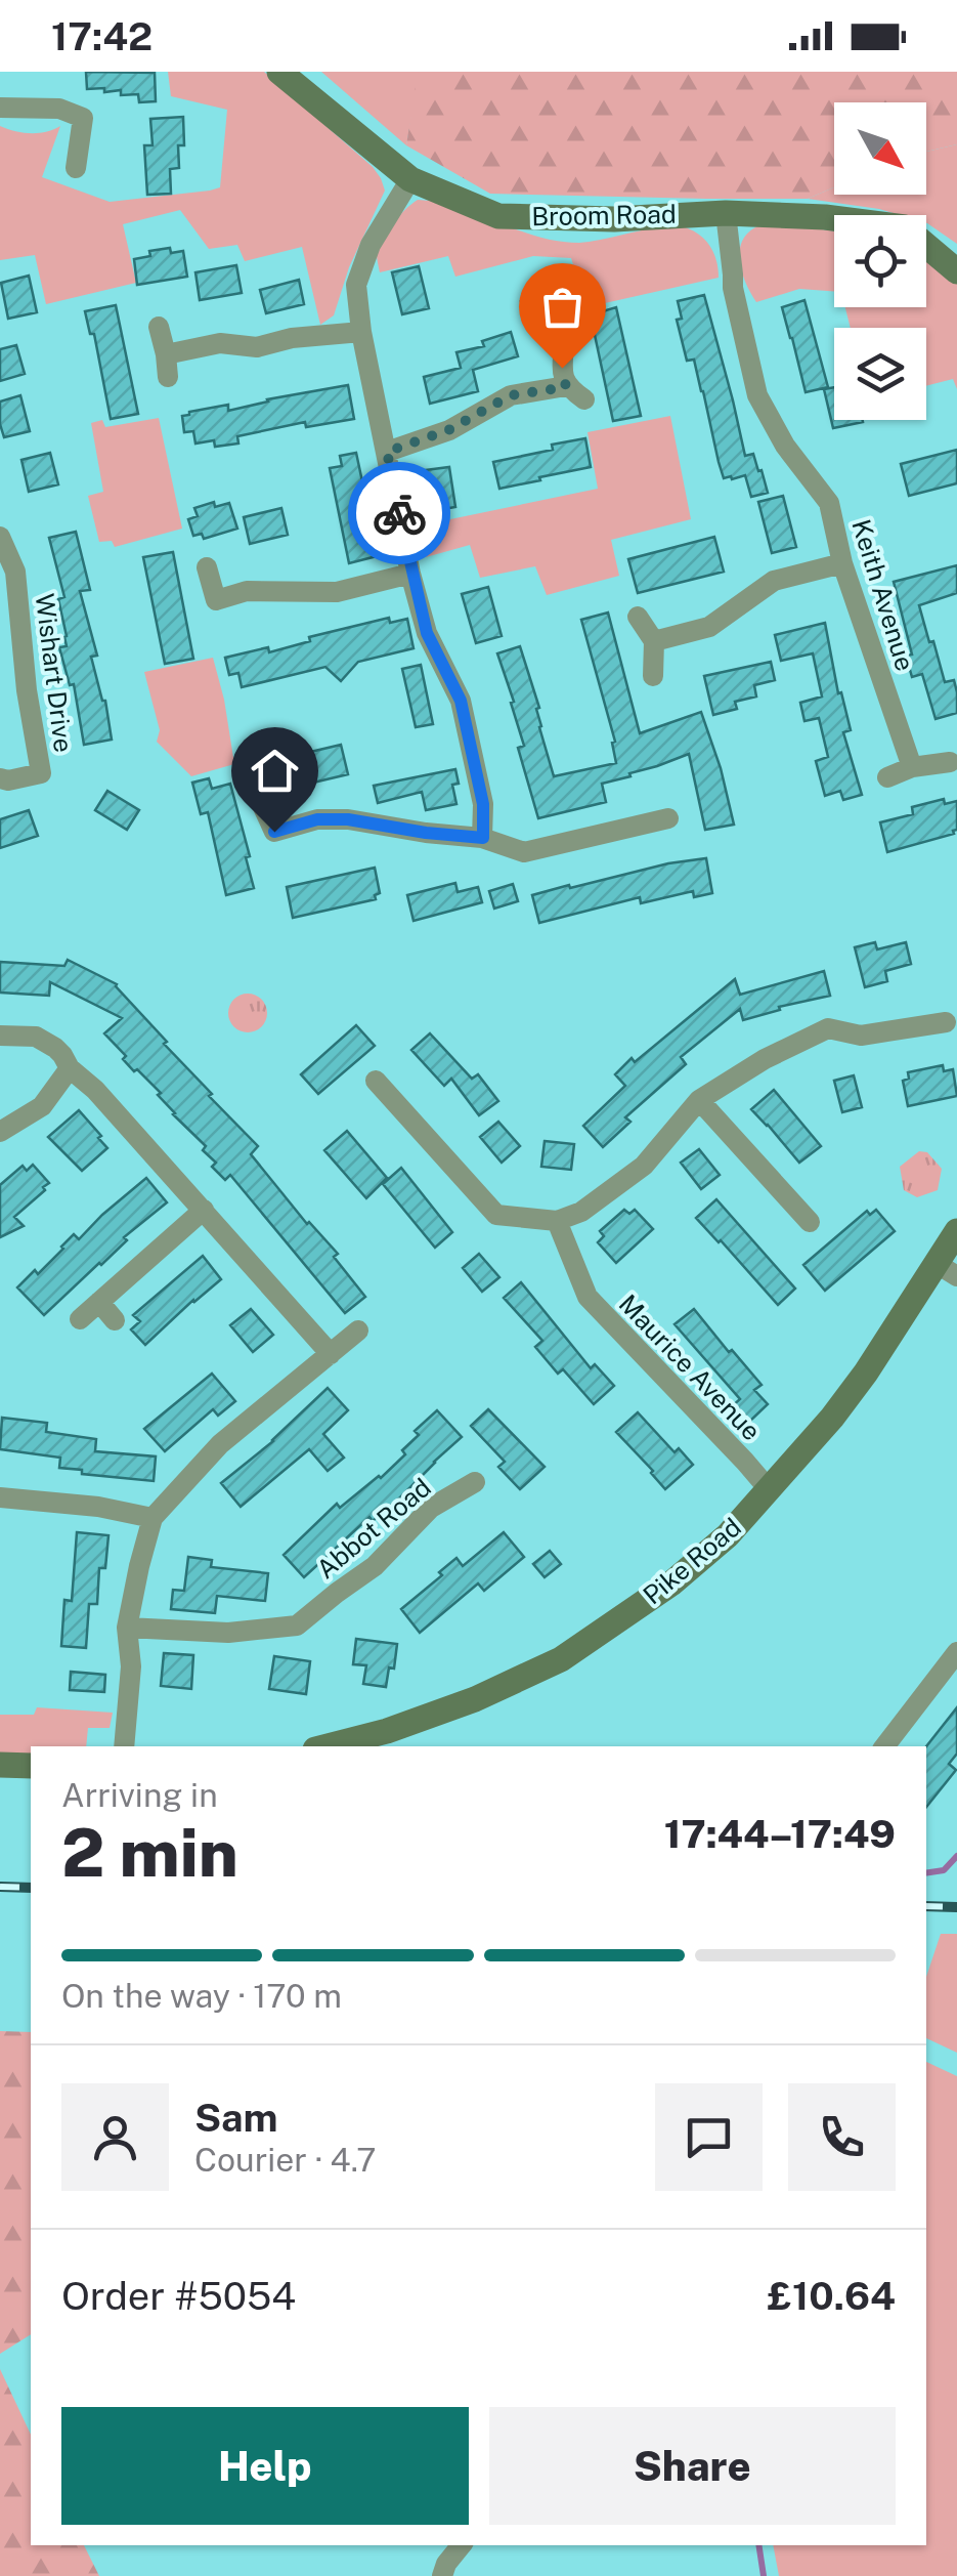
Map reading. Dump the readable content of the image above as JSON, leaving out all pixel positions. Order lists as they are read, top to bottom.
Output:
{
  "streets": {
    "street": [
      "Broom Road",
      "Keith Avenue",
      "Wishart Drive",
      "Maurice Avenue",
      "Abbot Road",
      "Pike Road"
    ]
  },
  "crossings": [
    ["Broom Road", "Keith Avenue"],
    ["Maurice Avenue", "Pike Road"]
  ],
  "north": "bottom right",
  "page": {
    "status": "17:42",
    "heading": ["2 min", "Arriving in", "17:44–17:49"],
    "panel": [
      "Sam",
      "Courier · 4.7",
      "Order #5054",
      "£10.64"
    ],
    "bar": "On the way · 170 m",
    "buttons": ["Help", "Share"]
  }
}
